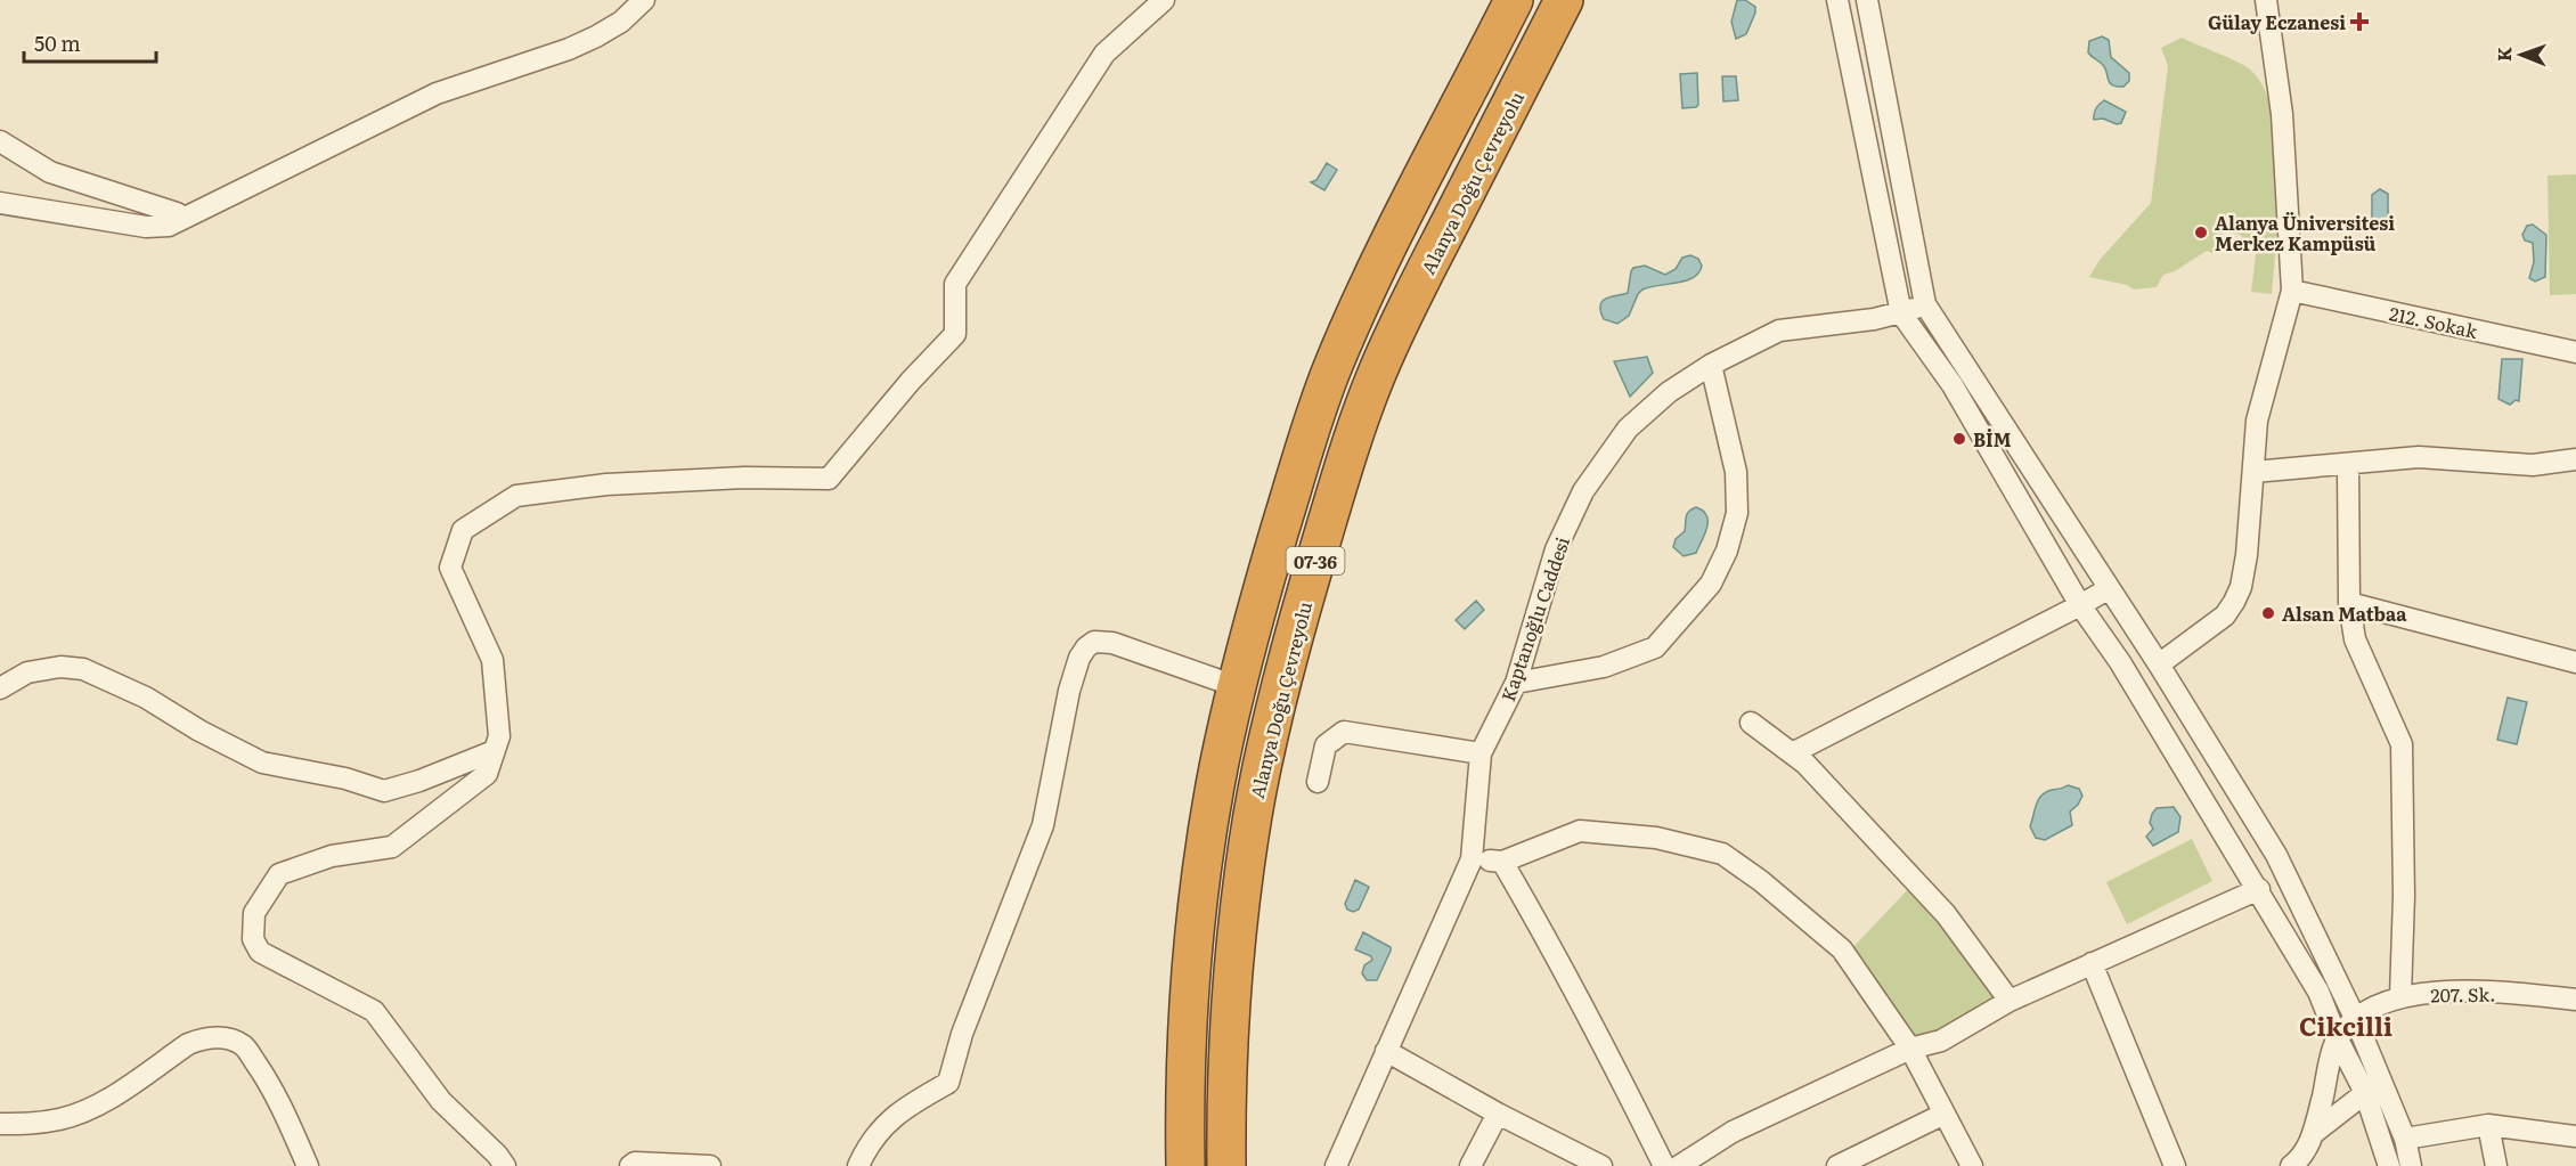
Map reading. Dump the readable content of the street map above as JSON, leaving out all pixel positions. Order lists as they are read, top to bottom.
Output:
{
  "streets": {
    "highway": ["Alanya Doğu Çevreyolu", "07-36"],
    "street": ["212. Sokak", "Kaptanoğlu Caddesi", "207. Sk."]
  },
  "districts": ["Cikcilli"],
  "places": {
    "health": ["Gülay Eczanesi"],
    "other": ["Alanya Üniversitesi Merkez Kampüsü", "BİM", "Alsan Matbaa"]
  },
  "scale_bar": "50 m",
  "north": "left"
}
